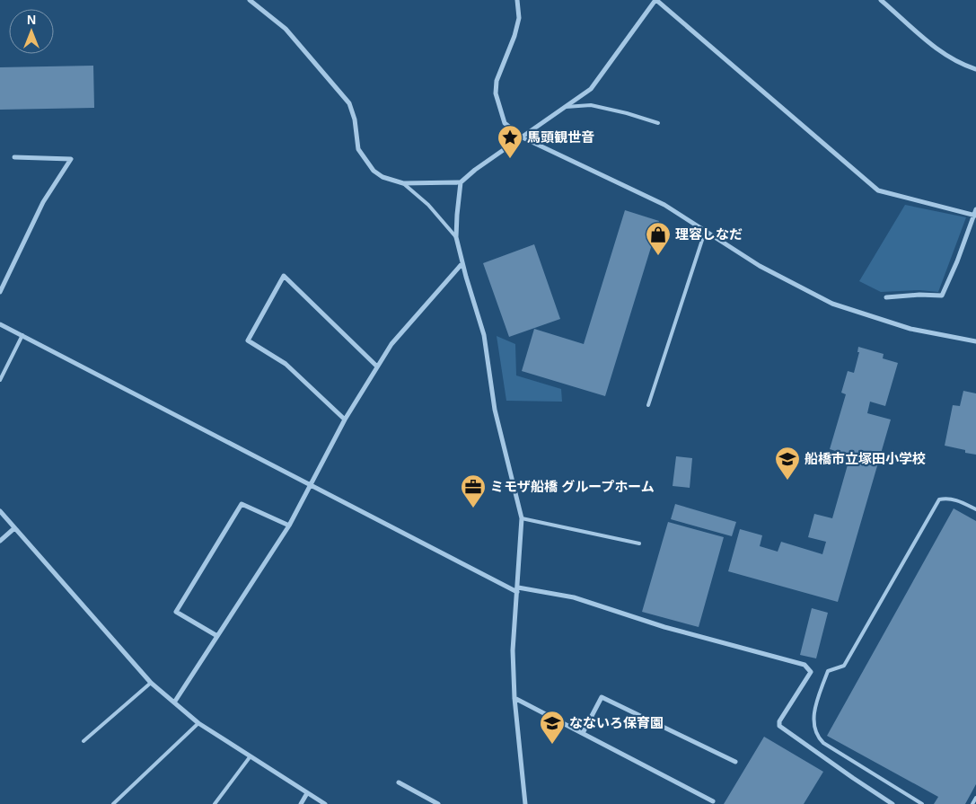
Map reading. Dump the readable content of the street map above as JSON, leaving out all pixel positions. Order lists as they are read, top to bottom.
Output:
{
  "places": {
    "place": ["馬頭観世音"],
    "shop": ["理容しなだ"],
    "school or university": ["船橋市立塚田小学校", "なないろ保育園"],
    "office": ["ミモザ船橋 グループホーム"]
  },
  "north": "top"
}
